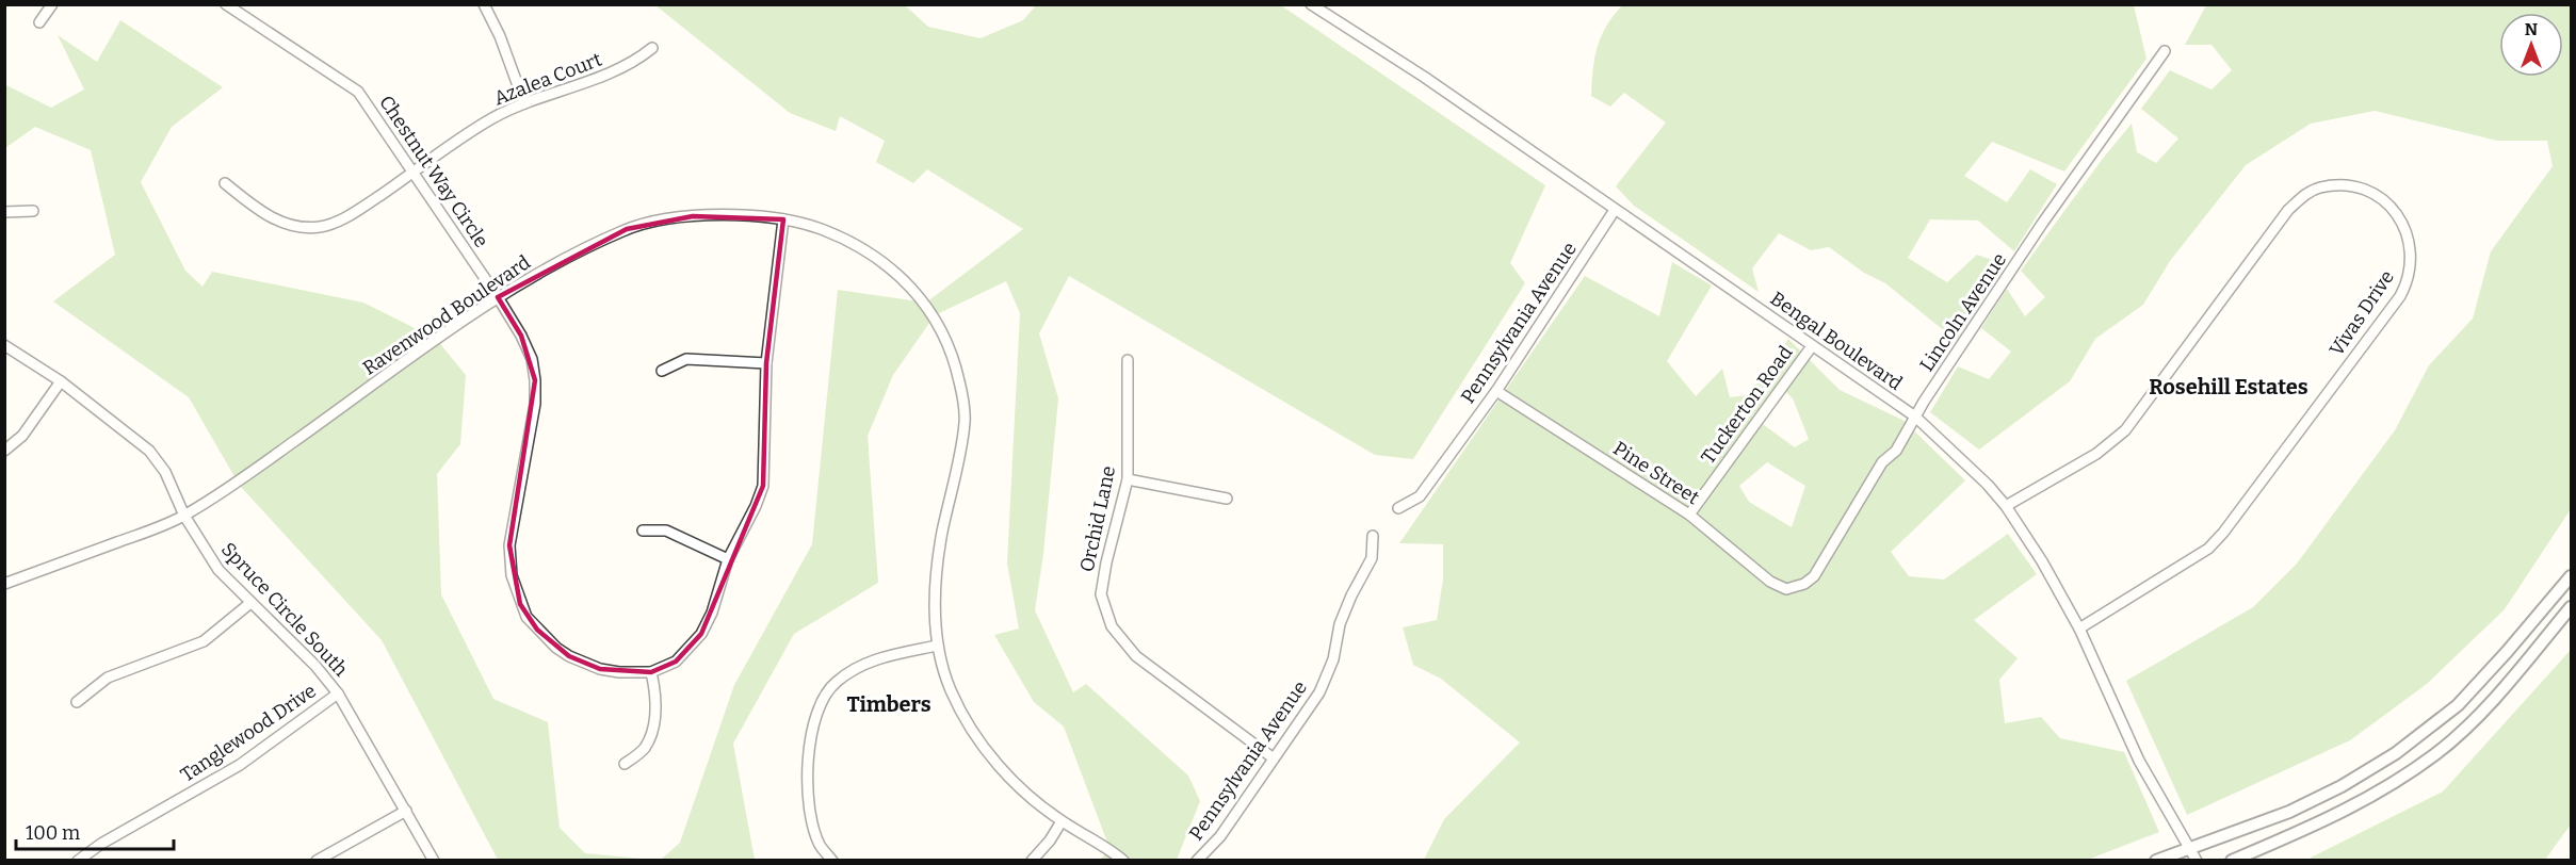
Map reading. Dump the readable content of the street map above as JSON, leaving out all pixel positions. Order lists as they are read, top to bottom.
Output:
{
  "streets": {
    "street": [
      "Azalea Court",
      "Chestnut Way Circle",
      "Lincoln Avenue",
      "Vivas Drive",
      "Ravenwood Boulevard",
      "Pennsylvania Avenue",
      "Bengal Boulevard",
      "Tuckerton Road",
      "Pine Street",
      "Orchid Lane",
      "Spruce Circle South",
      "Tanglewood Drive"
    ]
  },
  "crossings": [
    ["Azalea Court", "Chestnut Way Circle"],
    ["Chestnut Way Circle", "Ravenwood Boulevard"],
    ["Lincoln Avenue", "Bengal Boulevard"],
    ["Lincoln Avenue", "Pine Street"],
    ["Vivas Drive", "Bengal Boulevard"],
    ["Ravenwood Boulevard", "Spruce Circle South"],
    ["Pennsylvania Avenue", "Bengal Boulevard"],
    ["Pennsylvania Avenue", "Pine Street"],
    ["Pennsylvania Avenue", "Orchid Lane"],
    ["Bengal Boulevard", "Tuckerton Road"],
    ["Tuckerton Road", "Pine Street"],
    ["Spruce Circle South", "Tanglewood Drive"]
  ],
  "districts": ["Rosehill Estates", "Timbers"],
  "scale_bar": "100 m",
  "north": "top"
}
